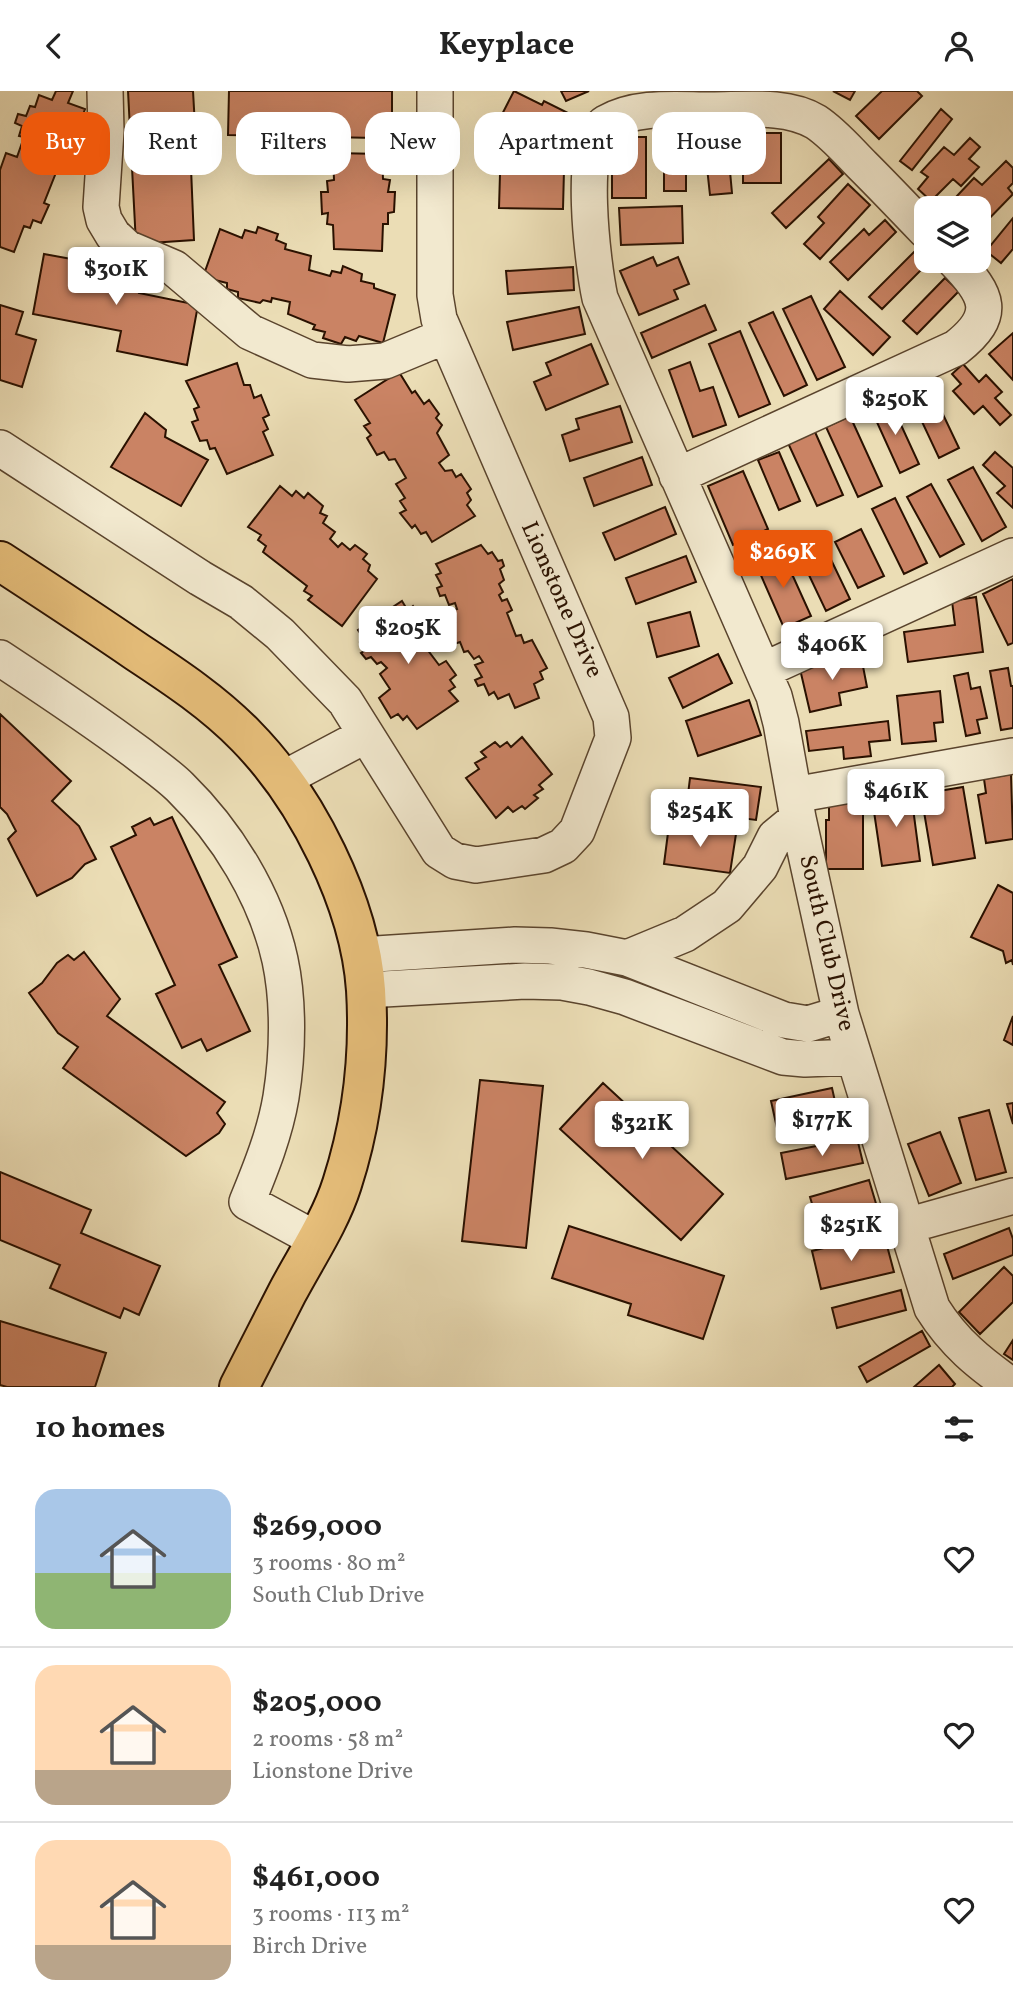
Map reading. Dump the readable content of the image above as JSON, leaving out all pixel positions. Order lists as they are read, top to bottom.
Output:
{
  "streets": {
    "street": ["Lionstone Drive", "South Club Drive"]
  },
  "page": {
    "header": "Keyplace",
    "chip": [
      "Buy",
      "Rent",
      "Filters",
      "New",
      "Apartment",
      "House"
    ],
    "price": [
      "$301K",
      "$250K",
      "$269K",
      "$205K",
      "$406K",
      "$461K",
      "$254K",
      "$177K",
      "$321K",
      "$251K"
    ],
    "heading": "10 homes",
    "list": [
      {
        "name": "$269,000",
        "note": "3 rooms · 80 m² · South Club Drive"
      },
      {
        "name": "$205,000",
        "note": "2 rooms · 58 m² · Lionstone Drive"
      },
      {
        "name": "$461,000",
        "note": "3 rooms · 113 m² · Birch Drive"
      }
    ]
  }
}
